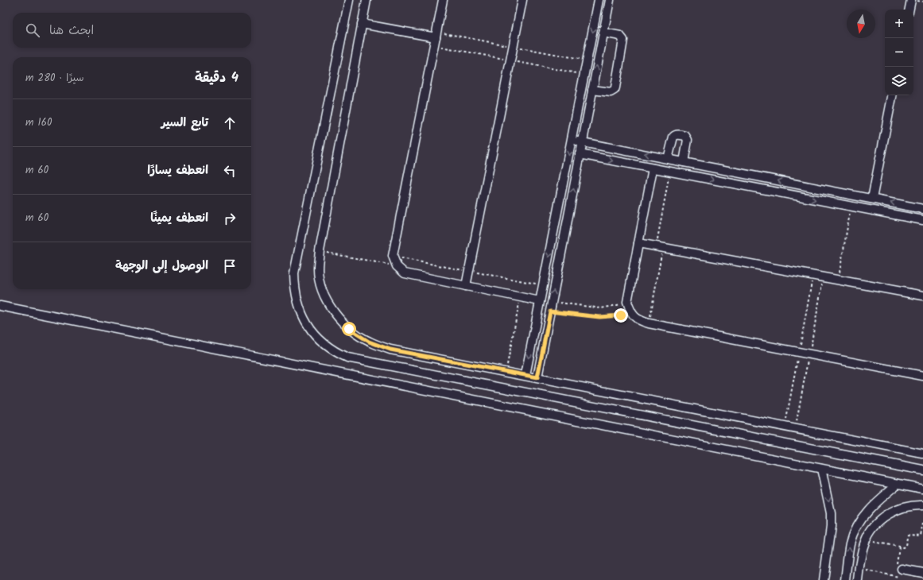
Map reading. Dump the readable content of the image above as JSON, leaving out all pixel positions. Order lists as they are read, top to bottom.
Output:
{
  "north": "bottom",
  "page": {
    "map_buttons": ["+", "−"],
    "search": "ابحث هنا",
    "heading": ["4 دقيقة", "سيرًا · 280 m"],
    "list": [
      ["تابع السير", "160 m"],
      ["انعطف يسارًا", "60 m"],
      ["انعطف يمينًا", "60 m"],
      "الوصول إلى الوجهة"
    ]
  }
}
